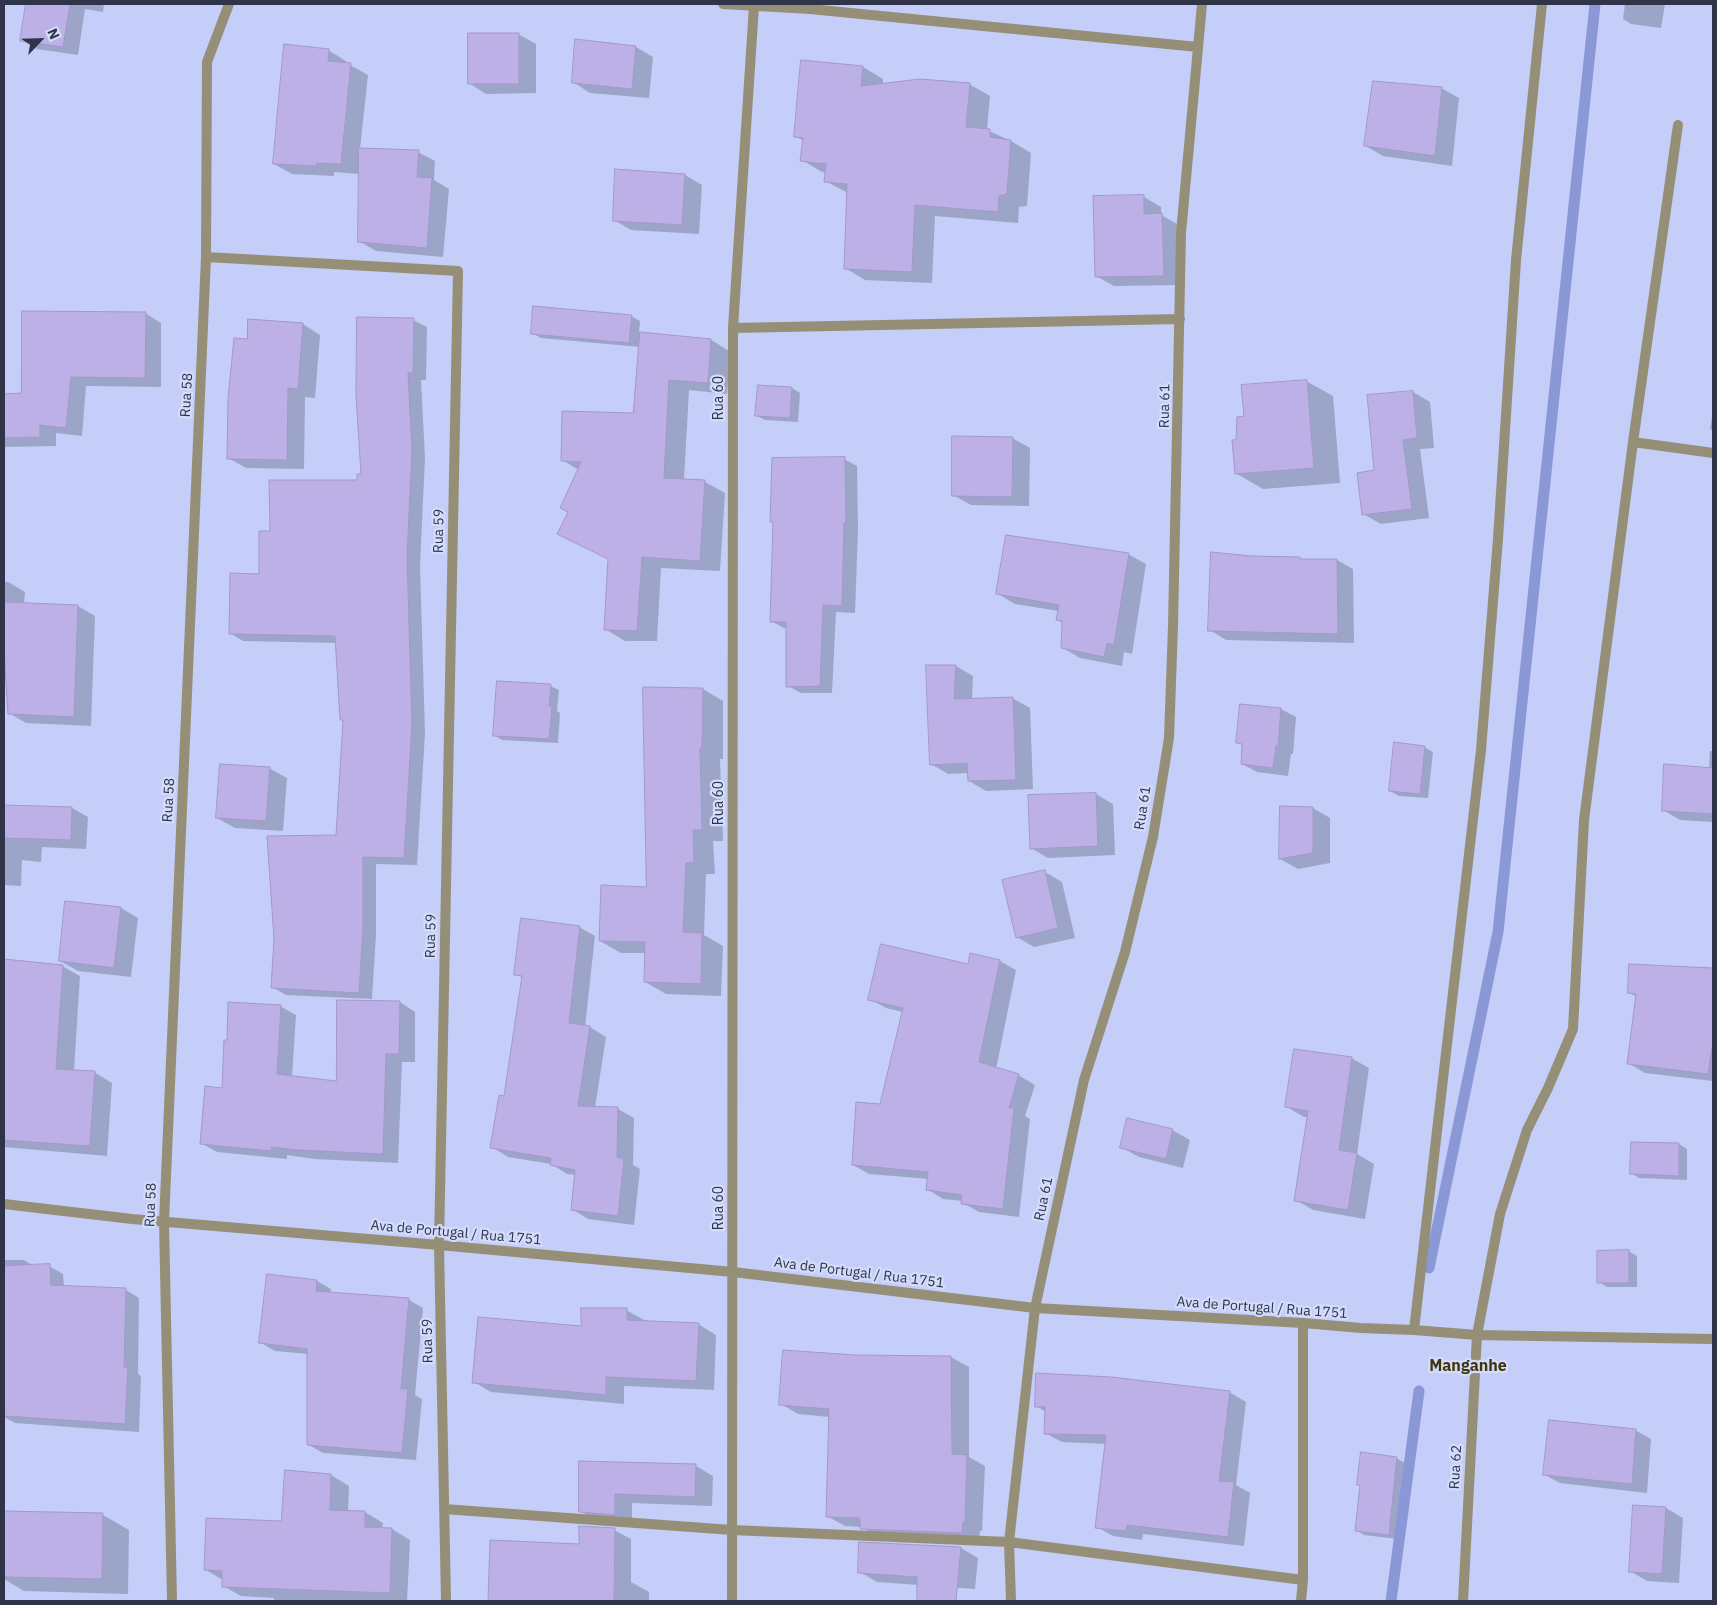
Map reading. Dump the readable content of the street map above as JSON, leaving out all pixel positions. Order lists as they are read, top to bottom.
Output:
{
  "streets": {
    "street": [
      "Rua 58",
      "Rua 60",
      "Rua 61",
      "Rua 59",
      "Ava de Portugal / Rua 1751",
      "Rua 62"
    ]
  },
  "crossings": [
    ["Rua 58", "Rua 59"],
    ["Rua 58", "Ava de Portugal / Rua 1751"],
    ["Rua 60", "Ava de Portugal / Rua 1751"],
    ["Rua 61", "Ava de Portugal / Rua 1751"],
    ["Rua 59", "Ava de Portugal / Rua 1751"],
    ["Ava de Portugal / Rua 1751", "Rua 62"]
  ],
  "districts": ["Manganhe"],
  "north": "top right"
}
